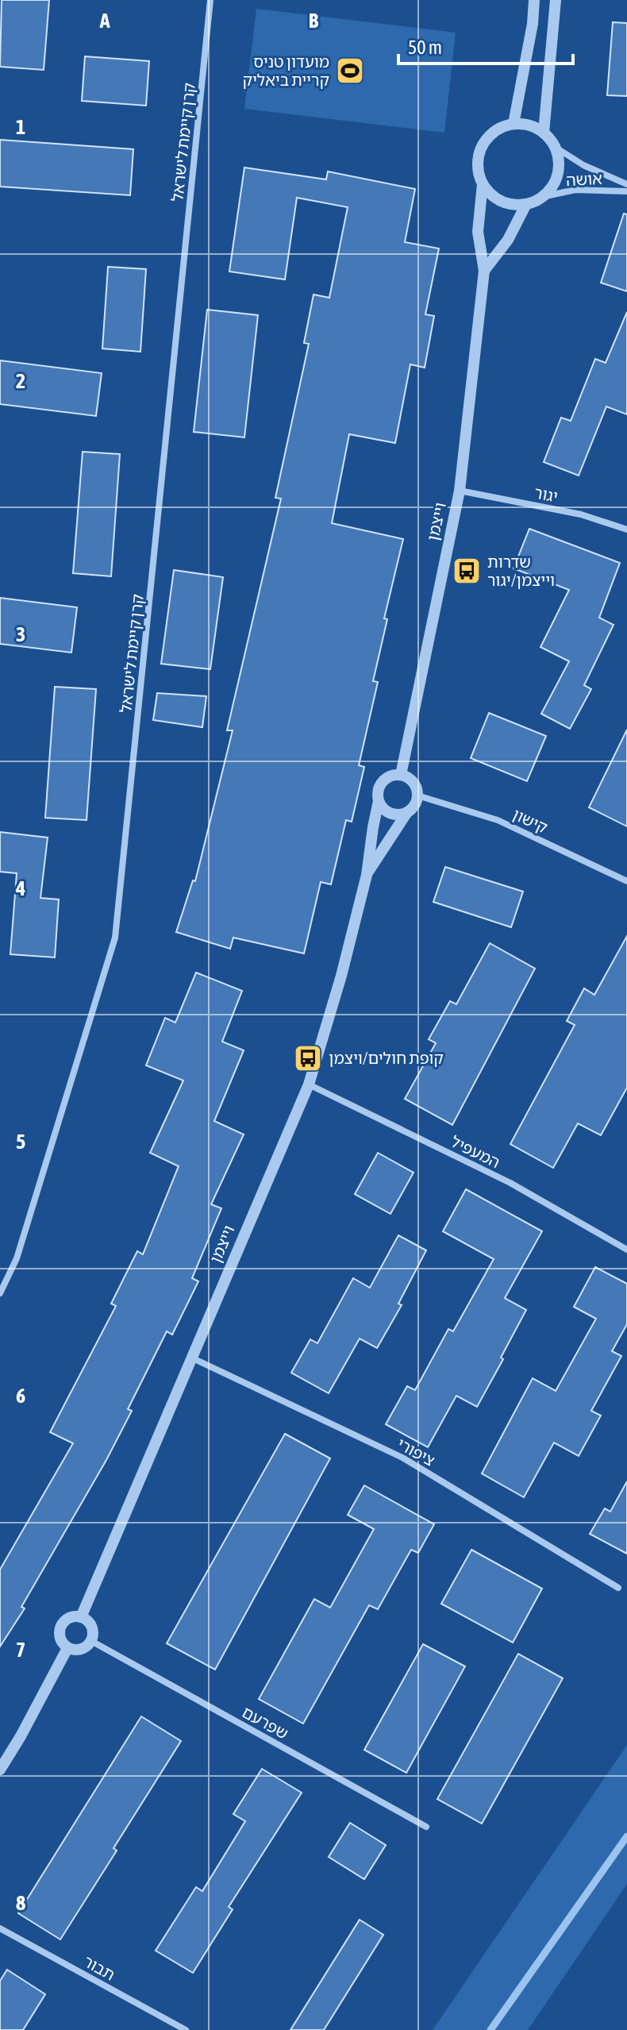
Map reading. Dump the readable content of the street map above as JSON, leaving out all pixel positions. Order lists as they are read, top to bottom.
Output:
{
  "streets": {
    "street": [
      "קרן קיימת לישראל",
      "אושה",
      "יגור",
      "וייצמן",
      "קישון",
      "המעפיל",
      "ציפורי",
      "שפרעם",
      "תבור"
    ]
  },
  "crossings": [
    ["אושה", "וייצמן"],
    ["יגור", "וייצמן"],
    ["וייצמן", "קישון"],
    ["וייצמן", "המעפיל"],
    ["וייצמן", "ציפורי"],
    ["וייצמן", "שפרעם"]
  ],
  "places": {
    "sports": ["מועדון טניס קריית ביאליק"],
    "bus stop": ["שדרות וייצמן/יגור", "קופת חולים/ויצמן"]
  },
  "scale_bar": "50 m",
  "grid": {
    "columns": ["A", "B"],
    "rows": [
      "1",
      "2",
      "3",
      "4",
      "5",
      "6",
      "7",
      "8"
    ]
  }
}
